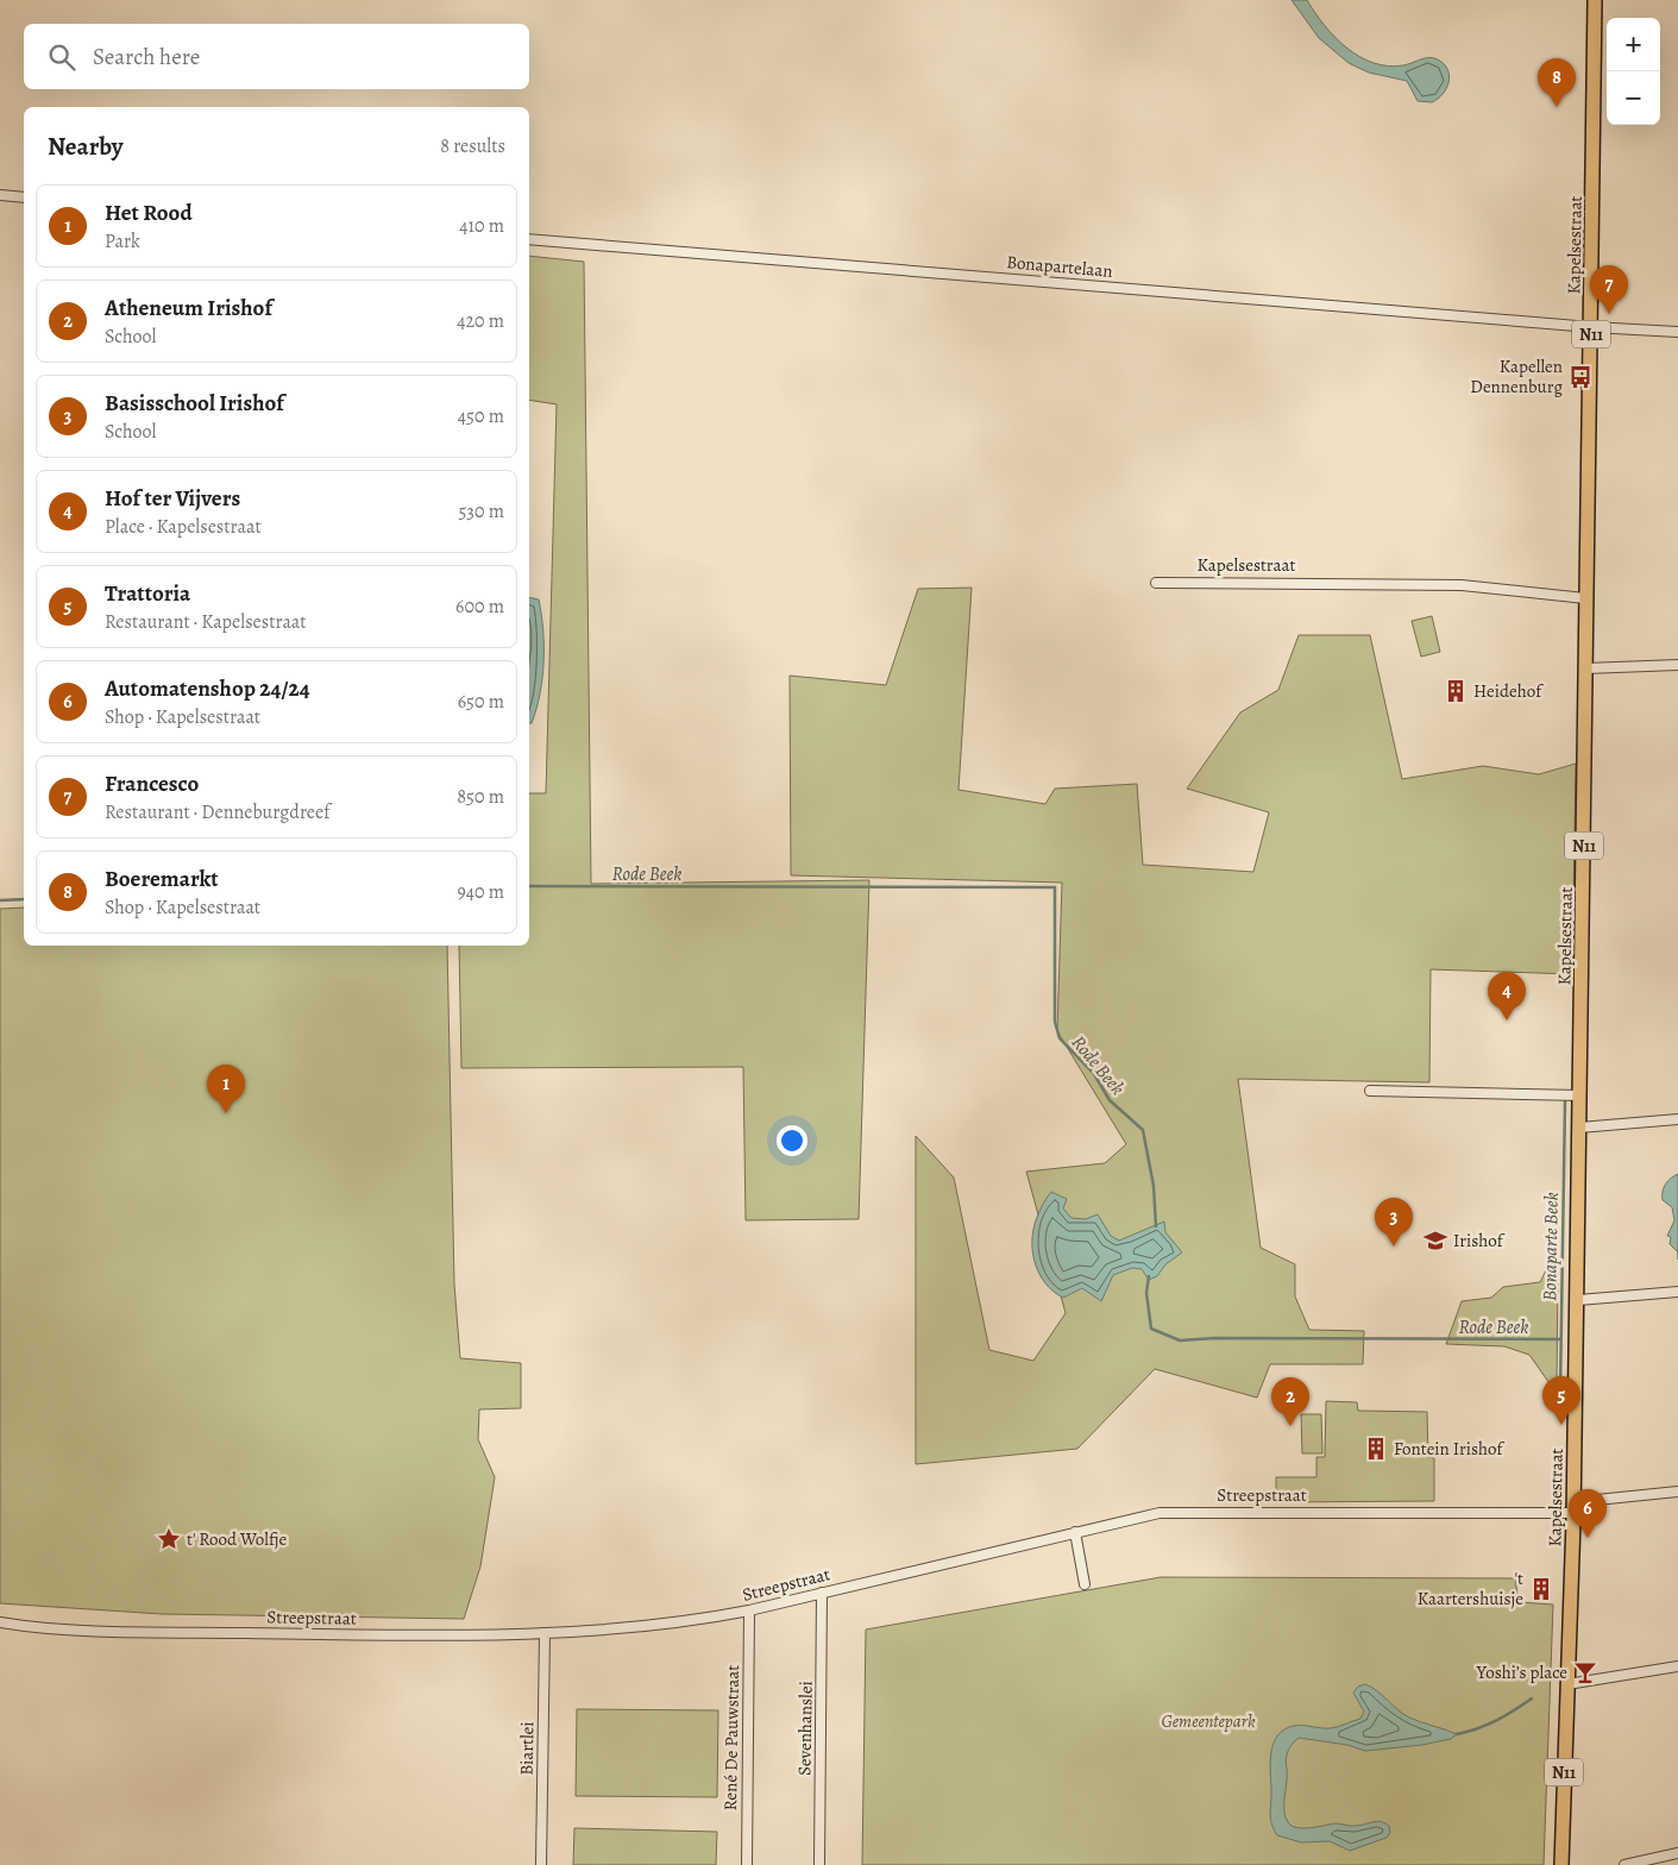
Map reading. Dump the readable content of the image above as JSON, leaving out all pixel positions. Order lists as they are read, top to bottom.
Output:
{
  "streets": {
    "main road": ["Kapelsestraat", "N11"],
    "street": [
      "Bonapartelaan",
      "Streepstraat",
      "Sevenhanslei",
      "René De Pauwstraat",
      "Biartlei"
    ]
  },
  "crossings": [
    ["Kapelsestraat", "Bonapartelaan"],
    ["Kapelsestraat", "N11"],
    ["Kapelsestraat", "Streepstraat"],
    ["Streepstraat", "Sevenhanslei"],
    ["Streepstraat", "René De Pauwstraat"],
    ["Streepstraat", "Biartlei"]
  ],
  "water": ["Rode Beek", "Bonaparte Beek"],
  "parks": ["Gemeentepark"],
  "places": {
    "bus stop": ["Kapellen Dennenburg"],
    "building": ["Heidehof", "Fontein Irishof", "'t Kaartershuisje"],
    "school or university": ["Irishof"],
    "place": ["t' Rood Wolfje"],
    "bar": ["Yoshi’s place"]
  },
  "page": {
    "map_buttons": ["+", "−"],
    "search": "Search here",
    "pins": [
      "8",
      "7",
      "4",
      "1",
      "3",
      "5",
      "2",
      "6"
    ],
    "heading": ["Nearby", "8 results"],
    "list": [
      {
        "mark": "1",
        "name": "Het Rood",
        "note": "Park",
        "value": "410 m"
      },
      {
        "mark": "2",
        "name": "Atheneum Irishof",
        "note": "School",
        "value": "420 m"
      },
      {
        "mark": "3",
        "name": "Basisschool Irishof",
        "note": "School",
        "value": "450 m"
      },
      {
        "mark": "4",
        "name": "Hof ter Vijvers",
        "note": "Place · Kapelsestraat",
        "value": "530 m"
      },
      {
        "mark": "5",
        "name": "Trattoria",
        "note": "Restaurant · Kapelsestraat",
        "value": "600 m"
      },
      {
        "mark": "6",
        "name": "Automatenshop 24/24",
        "note": "Shop · Kapelsestraat",
        "value": "650 m"
      },
      {
        "mark": "7",
        "name": "Francesco",
        "note": "Restaurant · Denneburgdreef",
        "value": "850 m"
      },
      {
        "mark": "8",
        "name": "Boeremarkt",
        "note": "Shop · Kapelsestraat",
        "value": "940 m"
      }
    ]
  }
}
